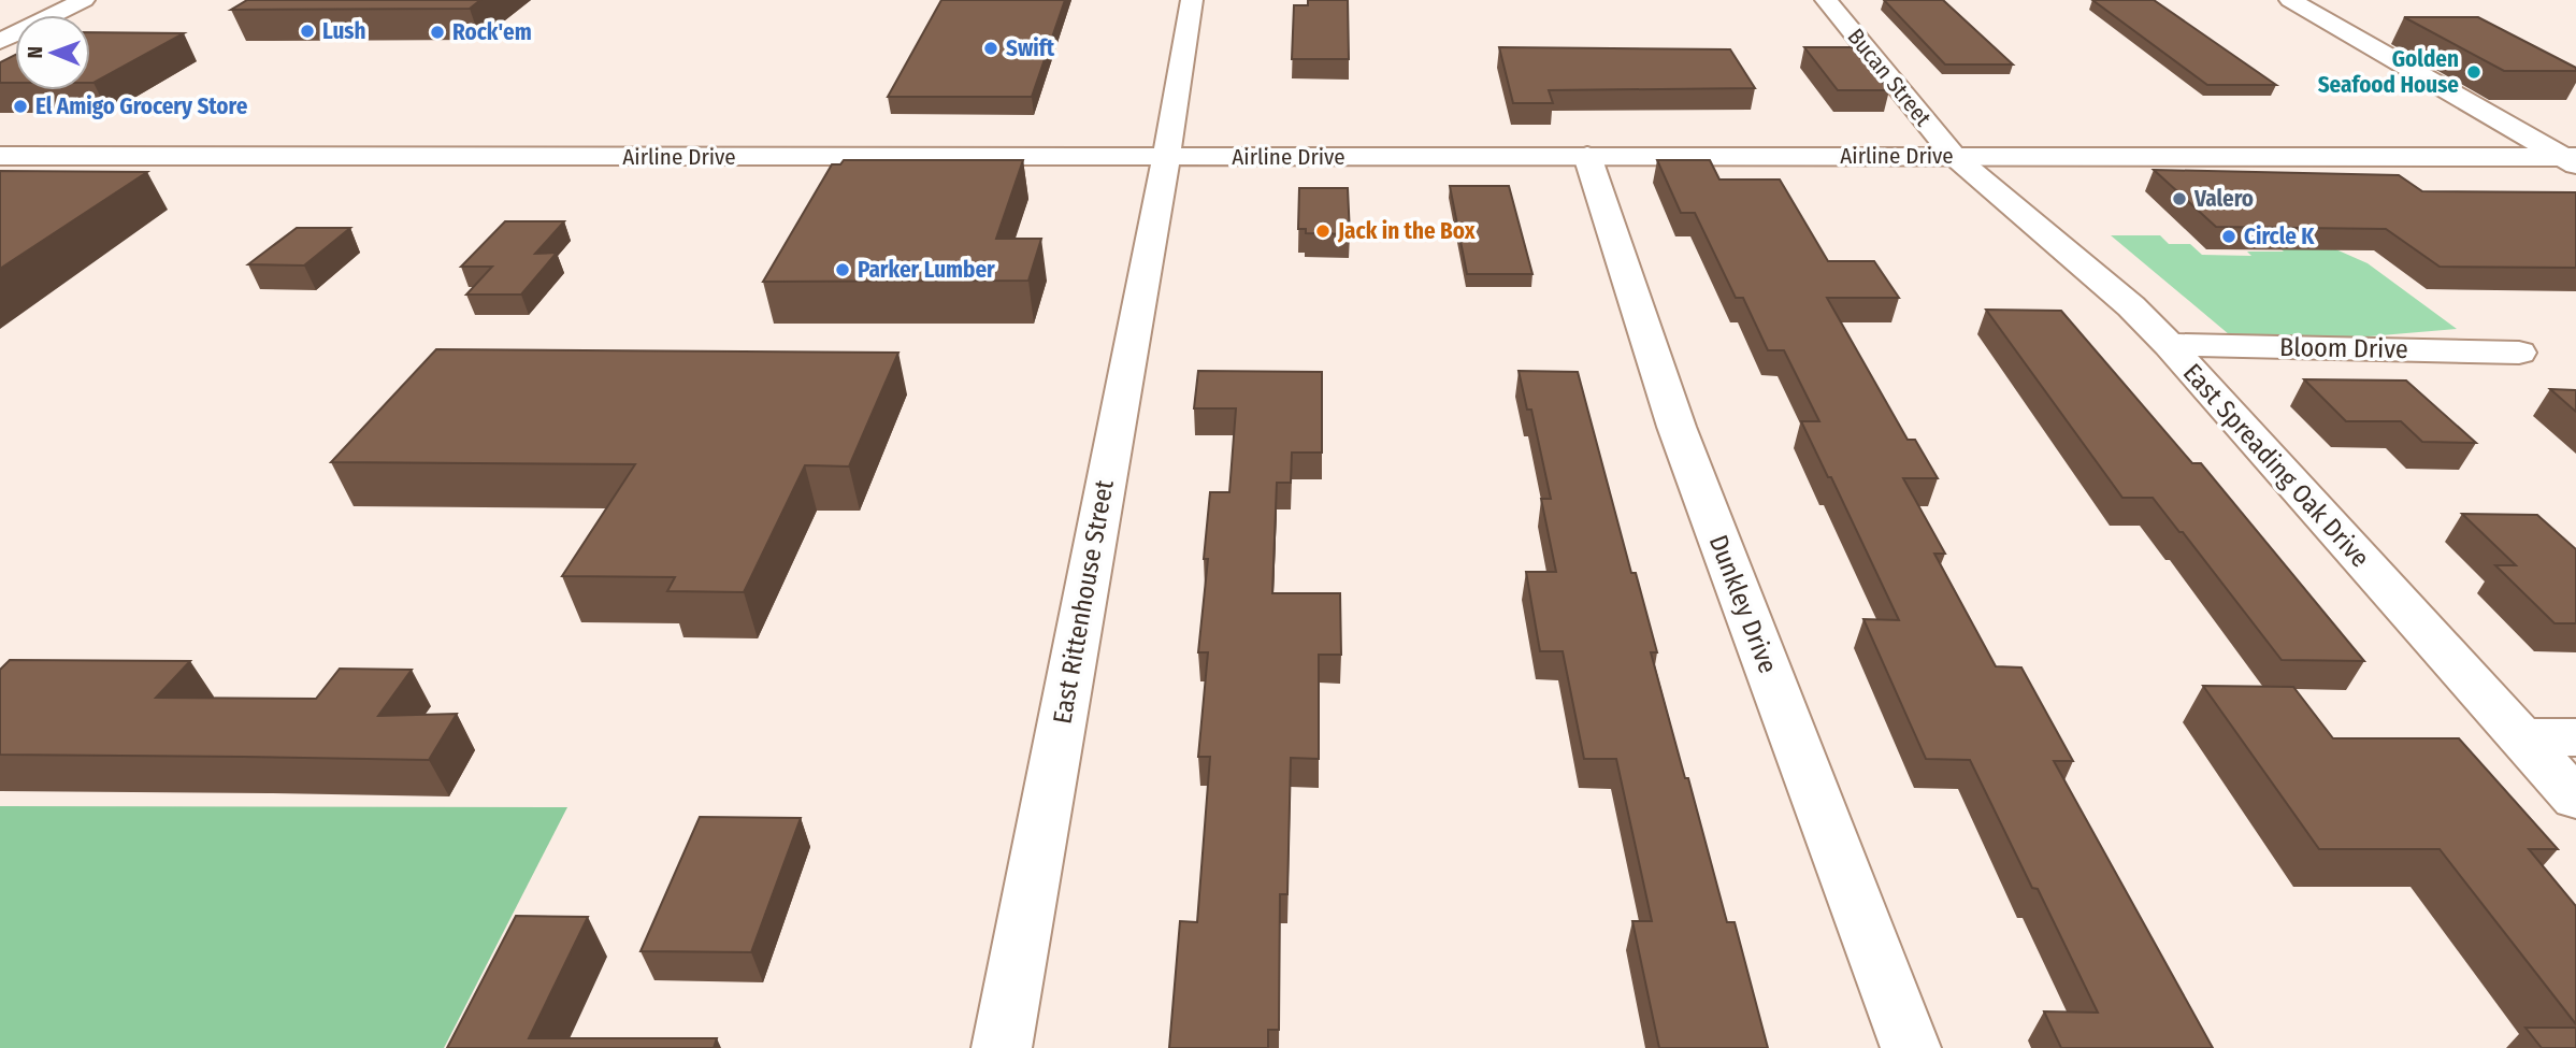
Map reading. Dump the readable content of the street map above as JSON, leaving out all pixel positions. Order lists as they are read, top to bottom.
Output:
{
  "streets": {
    "street": [
      "Bucan Street",
      "Airline Drive",
      "Bloom Drive",
      "East Spreading Oak Drive",
      "East Rittenhouse Street",
      "Dunkley Drive"
    ]
  },
  "crossings": [
    ["Bucan Street", "Airline Drive"],
    ["Bucan Street", "East Spreading Oak Drive"],
    ["Airline Drive", "East Spreading Oak Drive"],
    ["Airline Drive", "East Rittenhouse Street"],
    ["Airline Drive", "Dunkley Drive"],
    ["Bloom Drive", "East Spreading Oak Drive"]
  ],
  "places": [
    "Lush",
    "Rock'em",
    "Swift",
    "Golden Seafood House",
    "El Amigo Grocery Store",
    "Valero",
    "Jack in the Box",
    "Circle K",
    "Parker Lumber"
  ],
  "north": "left"
}
